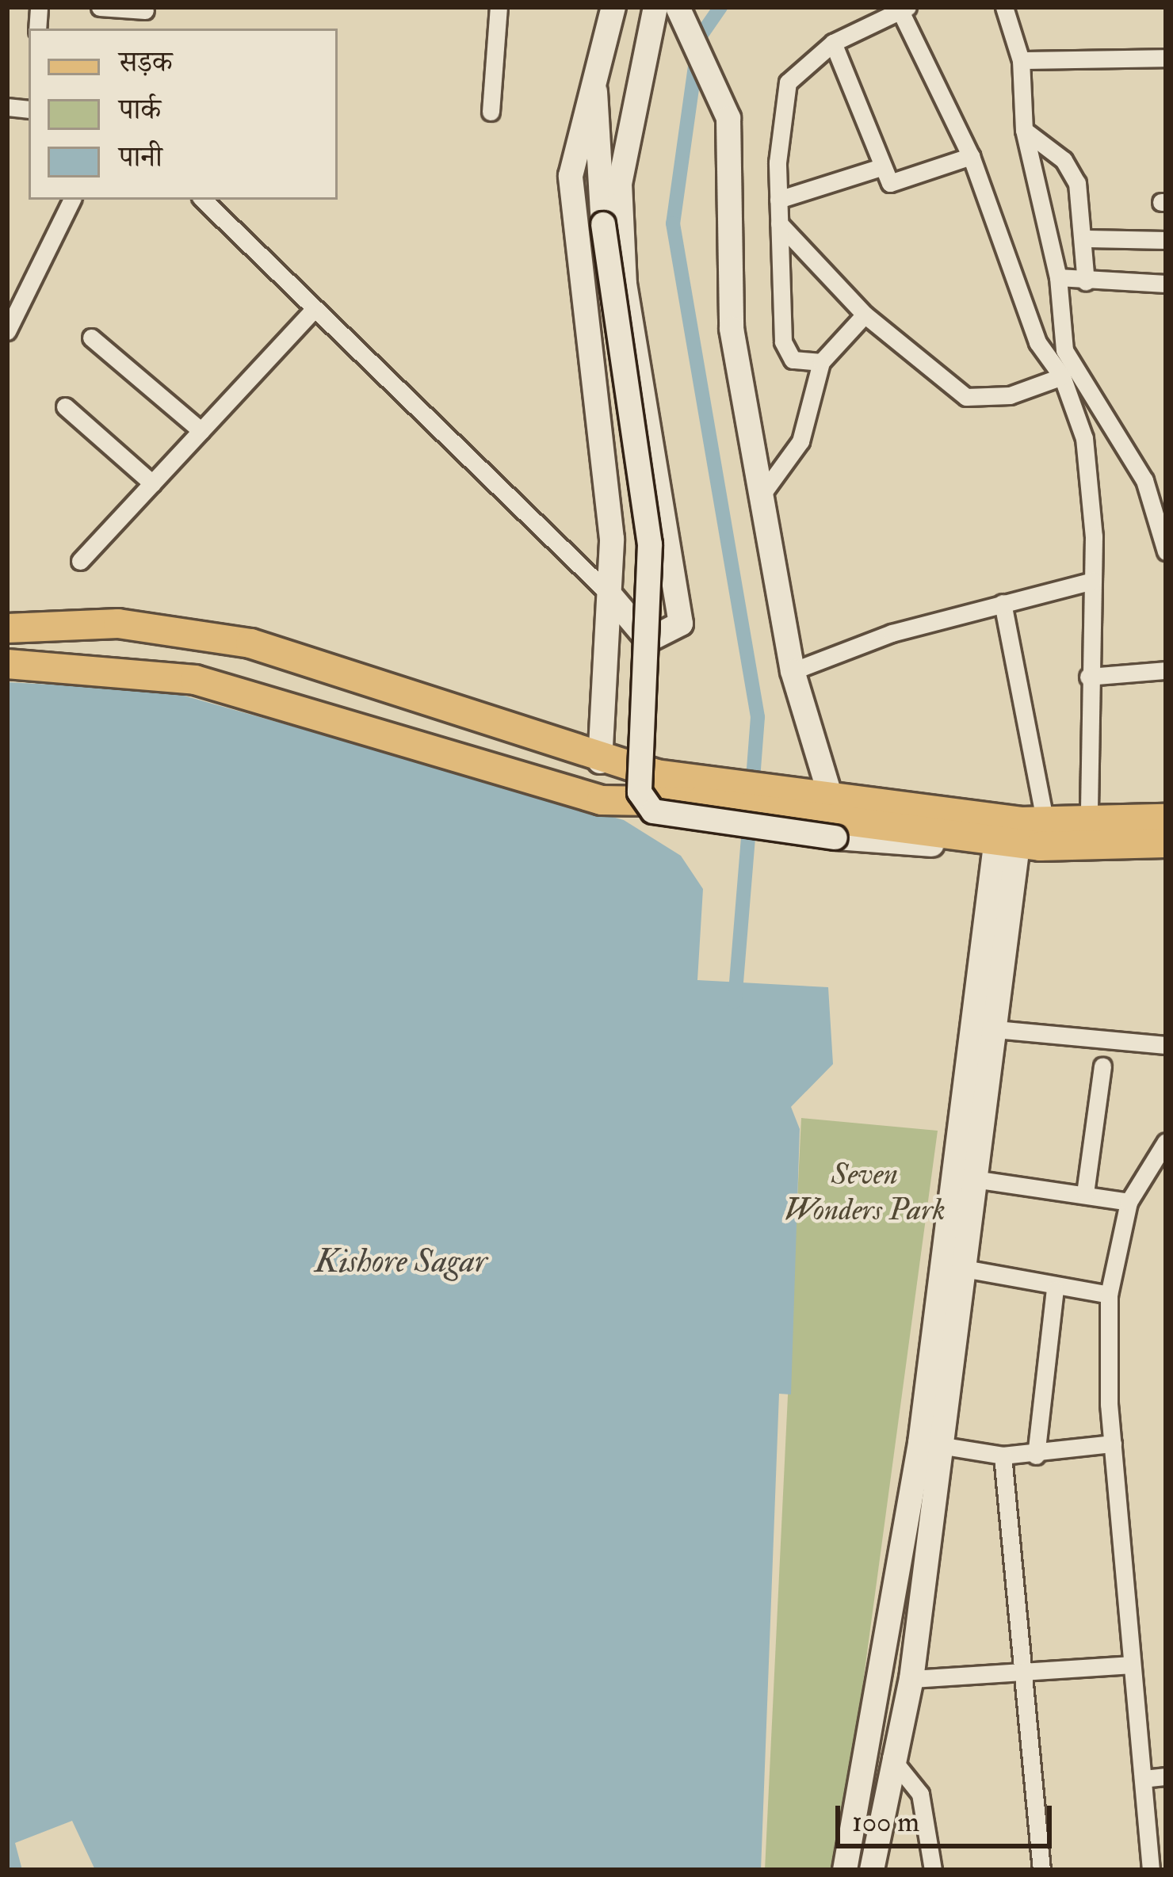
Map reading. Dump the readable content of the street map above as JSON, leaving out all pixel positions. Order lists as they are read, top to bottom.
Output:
{
  "water": ["Kishore Sagar"],
  "parks": ["Seven Wonders Park"],
  "legend": ["सड़क", "पार्क", "पानी"],
  "scale_bar": "100 m"
}
